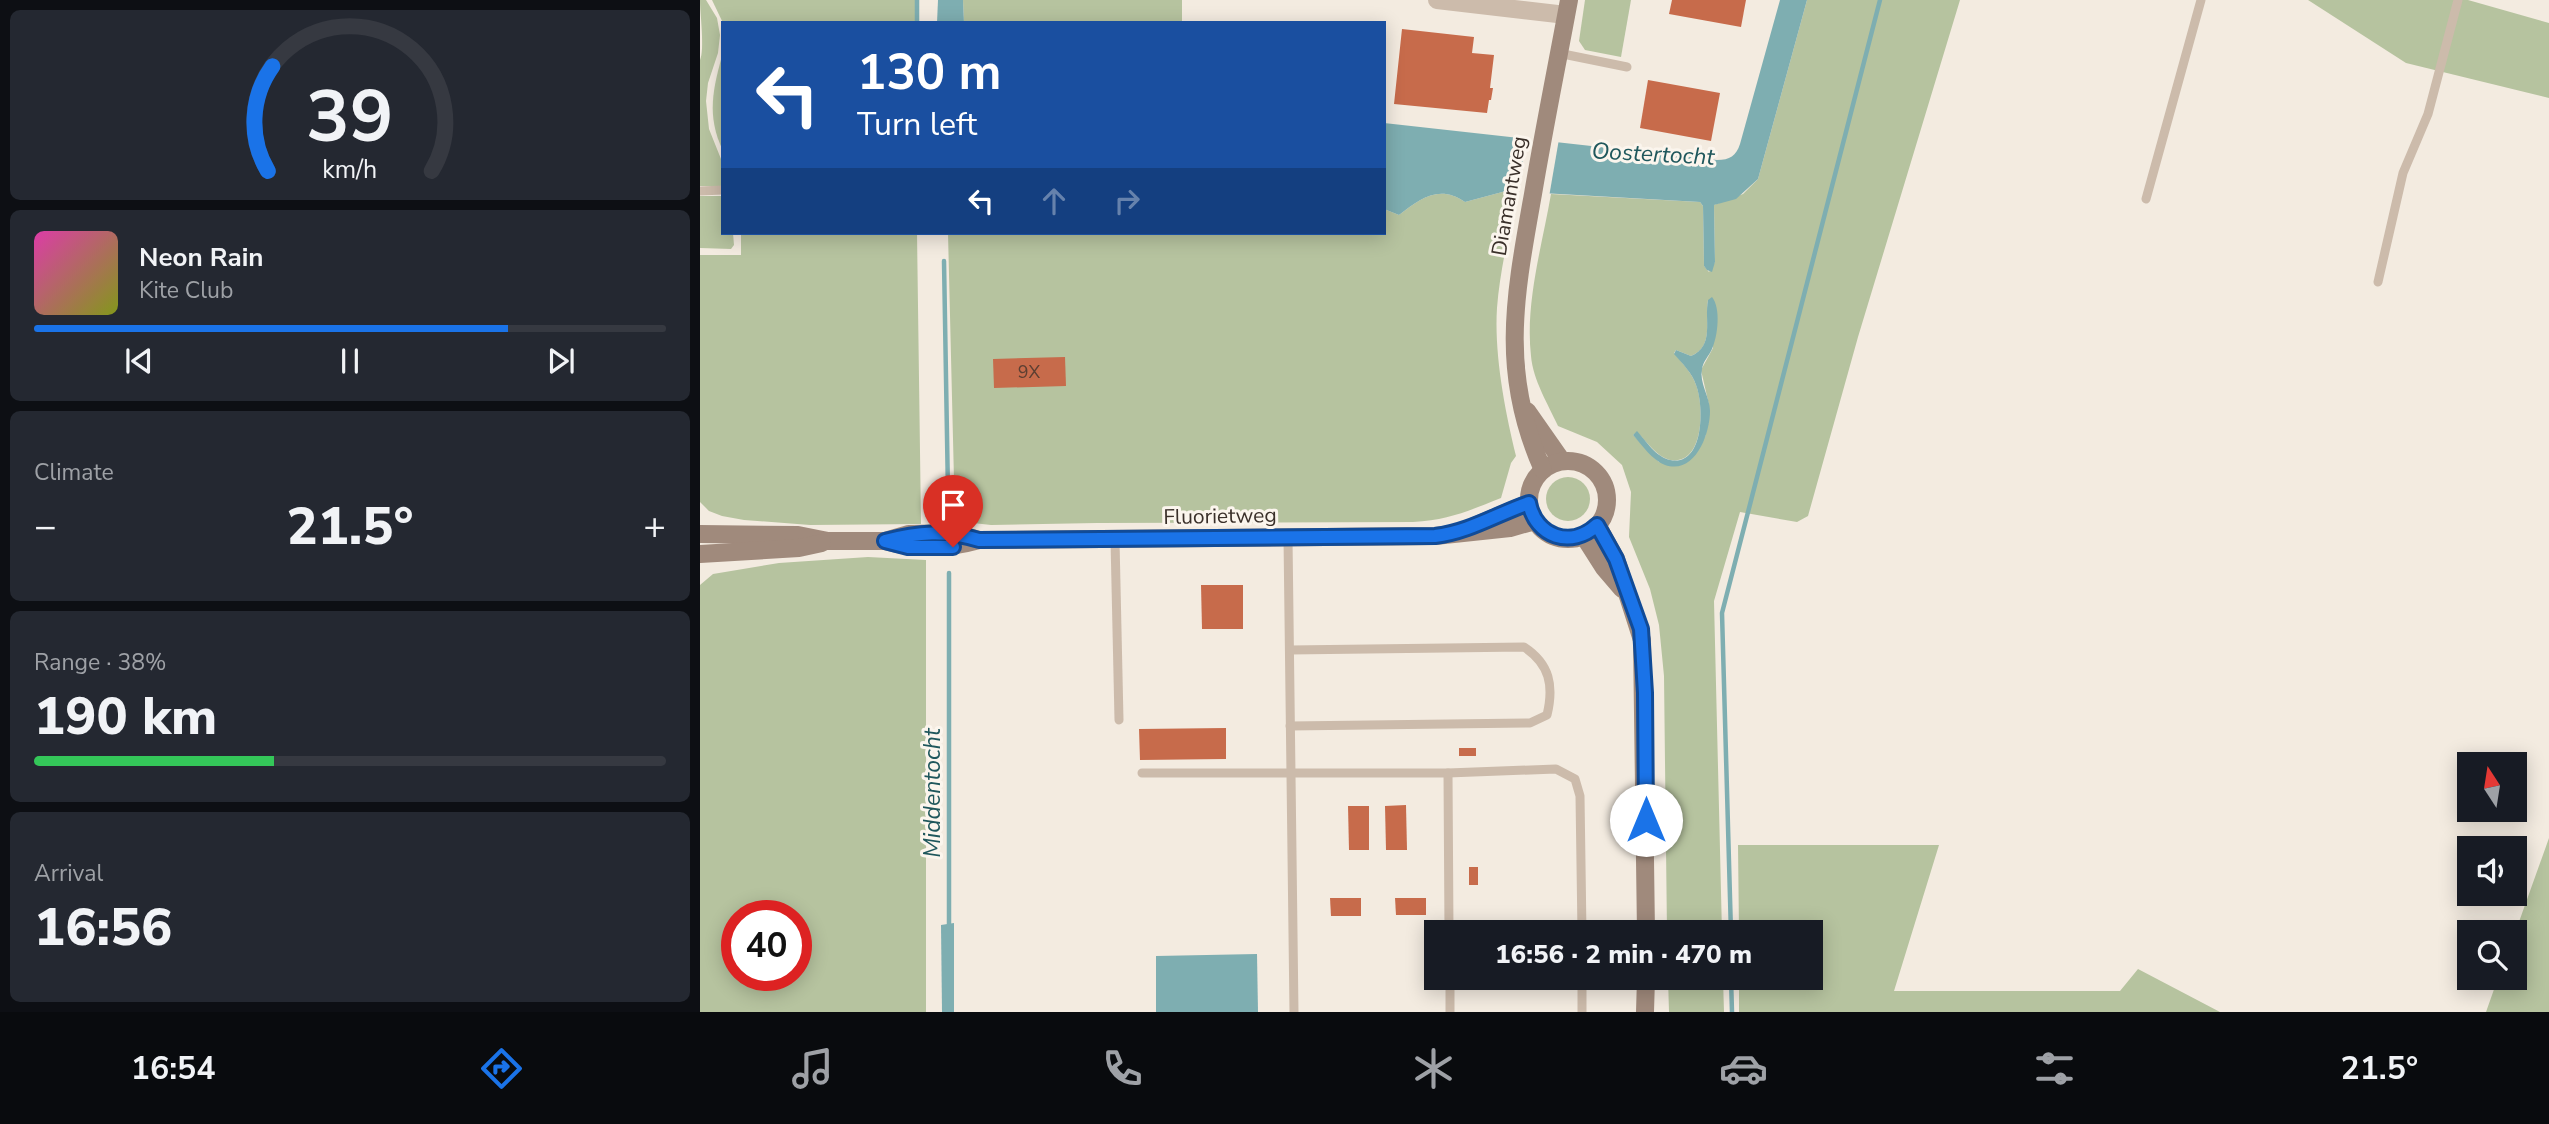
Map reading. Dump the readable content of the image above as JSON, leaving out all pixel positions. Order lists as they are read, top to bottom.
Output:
{
  "streets": {
    "street": ["Diamantweg", "Fluorietweg"]
  },
  "crossings": [
    ["Diamantweg", "Fluorietweg"]
  ],
  "water": ["Oostertocht", "Middentocht"],
  "house_numbers": ["9X"],
  "north": "top",
  "page": {
    "turn": ["130 m", "Turn left"],
    "song": ["Neon Rain", "Kite Club"],
    "tile": [
      "Climate",
      ["Range · 38%", "190 km"],
      ["Arrival", "16:56"]
    ],
    "heat": ["−", "21.5°", "+"],
    "limit": "40",
    "trip": "16:56 · 2 min · 470 m",
    "tabs": ["16:54", "21.5°"],
    "gauge": ["39", "km/h"]
  }
}
